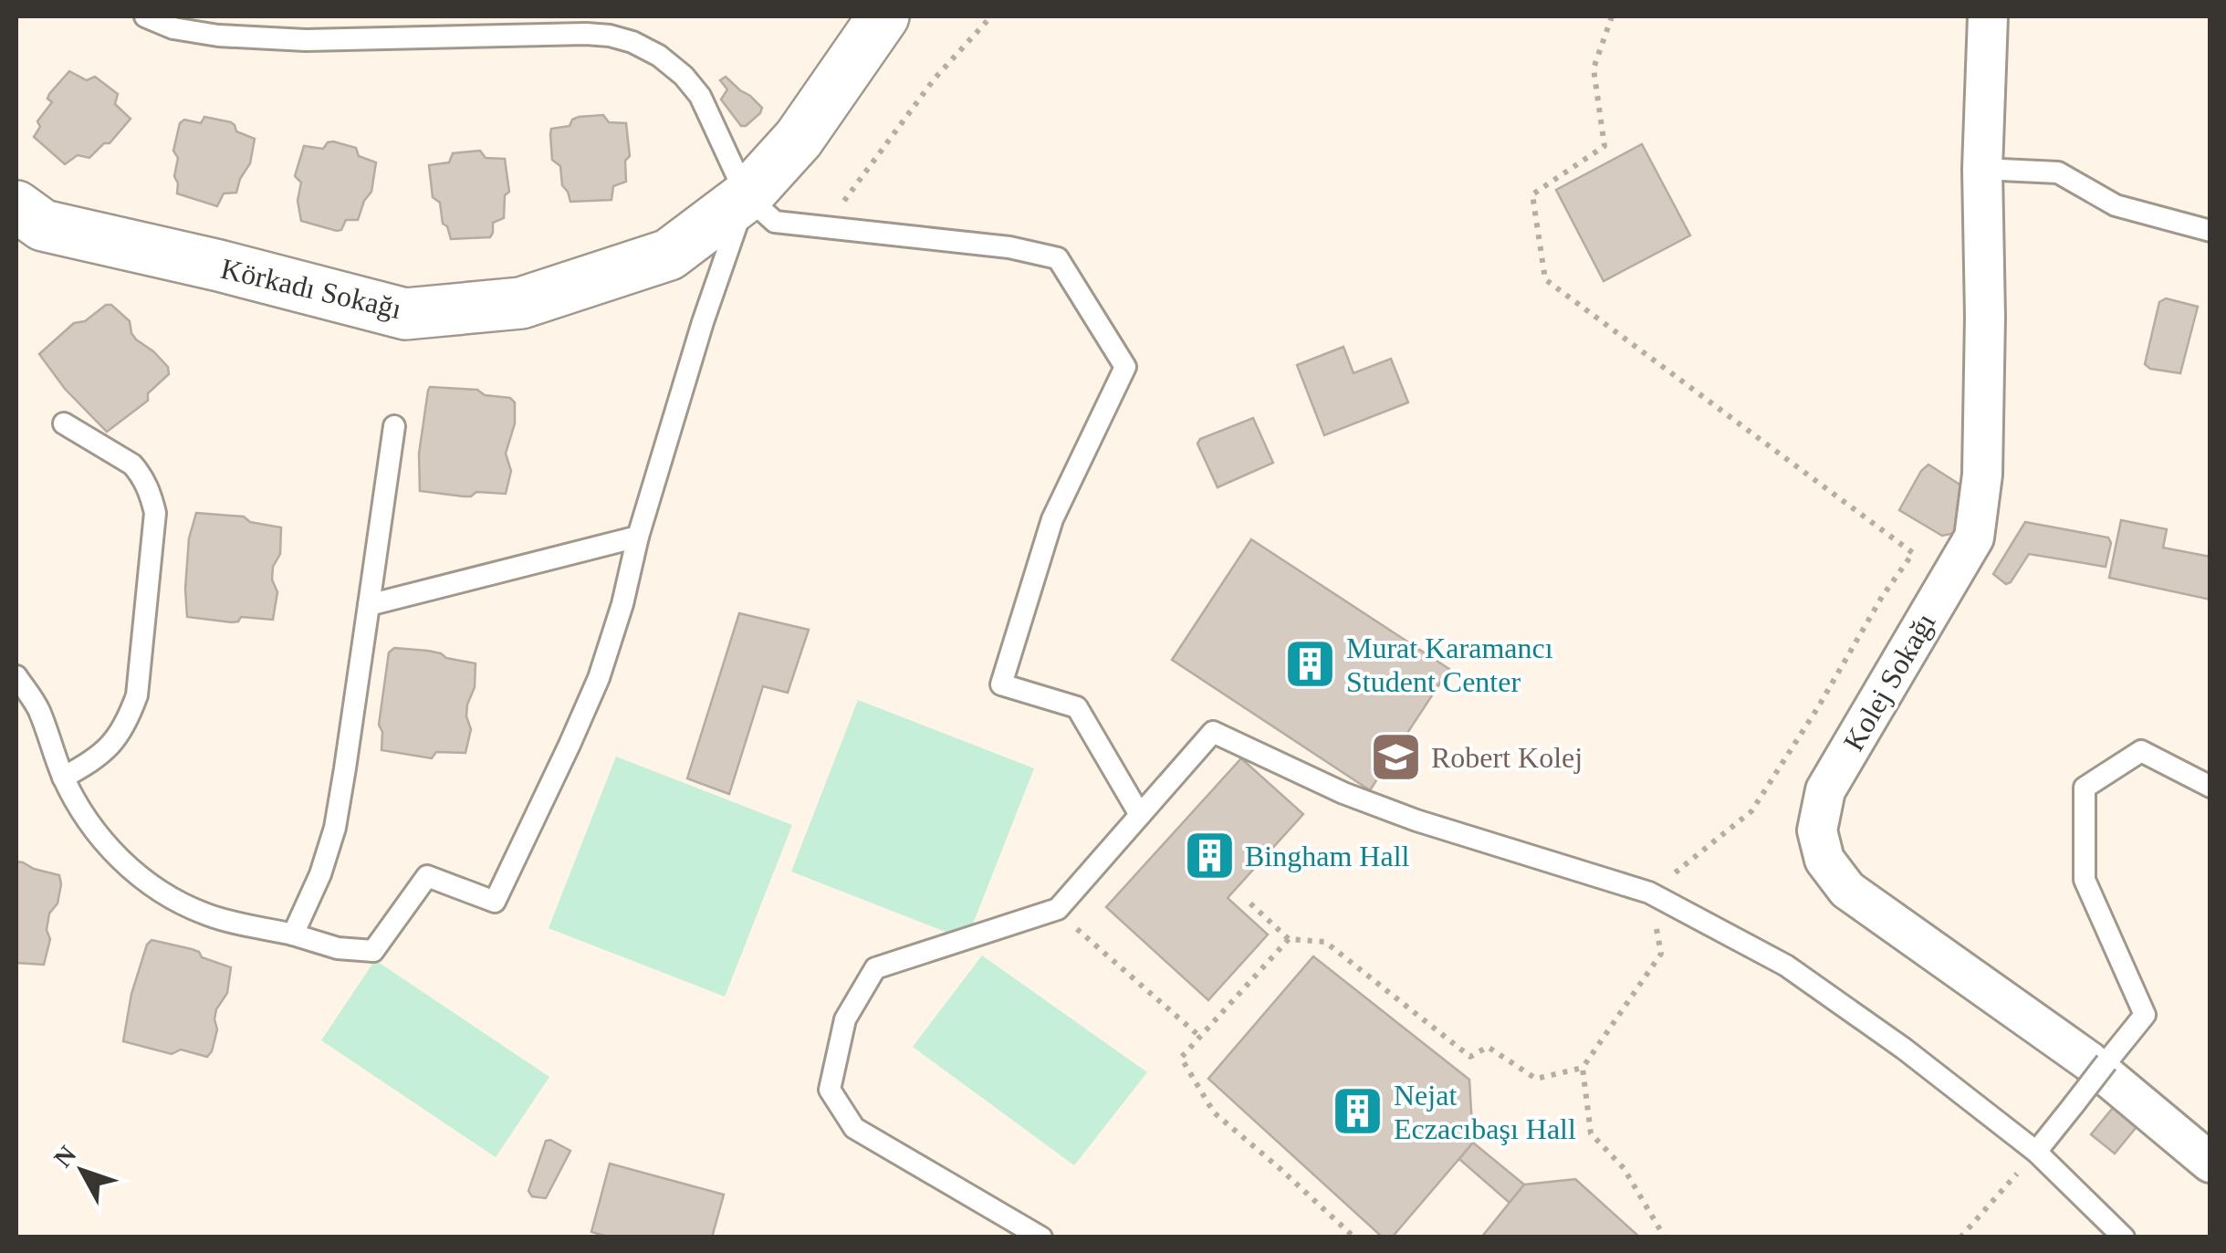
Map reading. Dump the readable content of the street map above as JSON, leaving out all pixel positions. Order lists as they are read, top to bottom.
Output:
{
  "streets": {
    "street": ["Körkadı Sokağı", "Kolej Sokağı"]
  },
  "places": {
    "building": ["Murat Karamancı Student Center", "Bingham Hall", "Nejat Eczacıbaşı Hall"],
    "school or university": ["Robert Kolej"]
  },
  "north": "top left"
}
